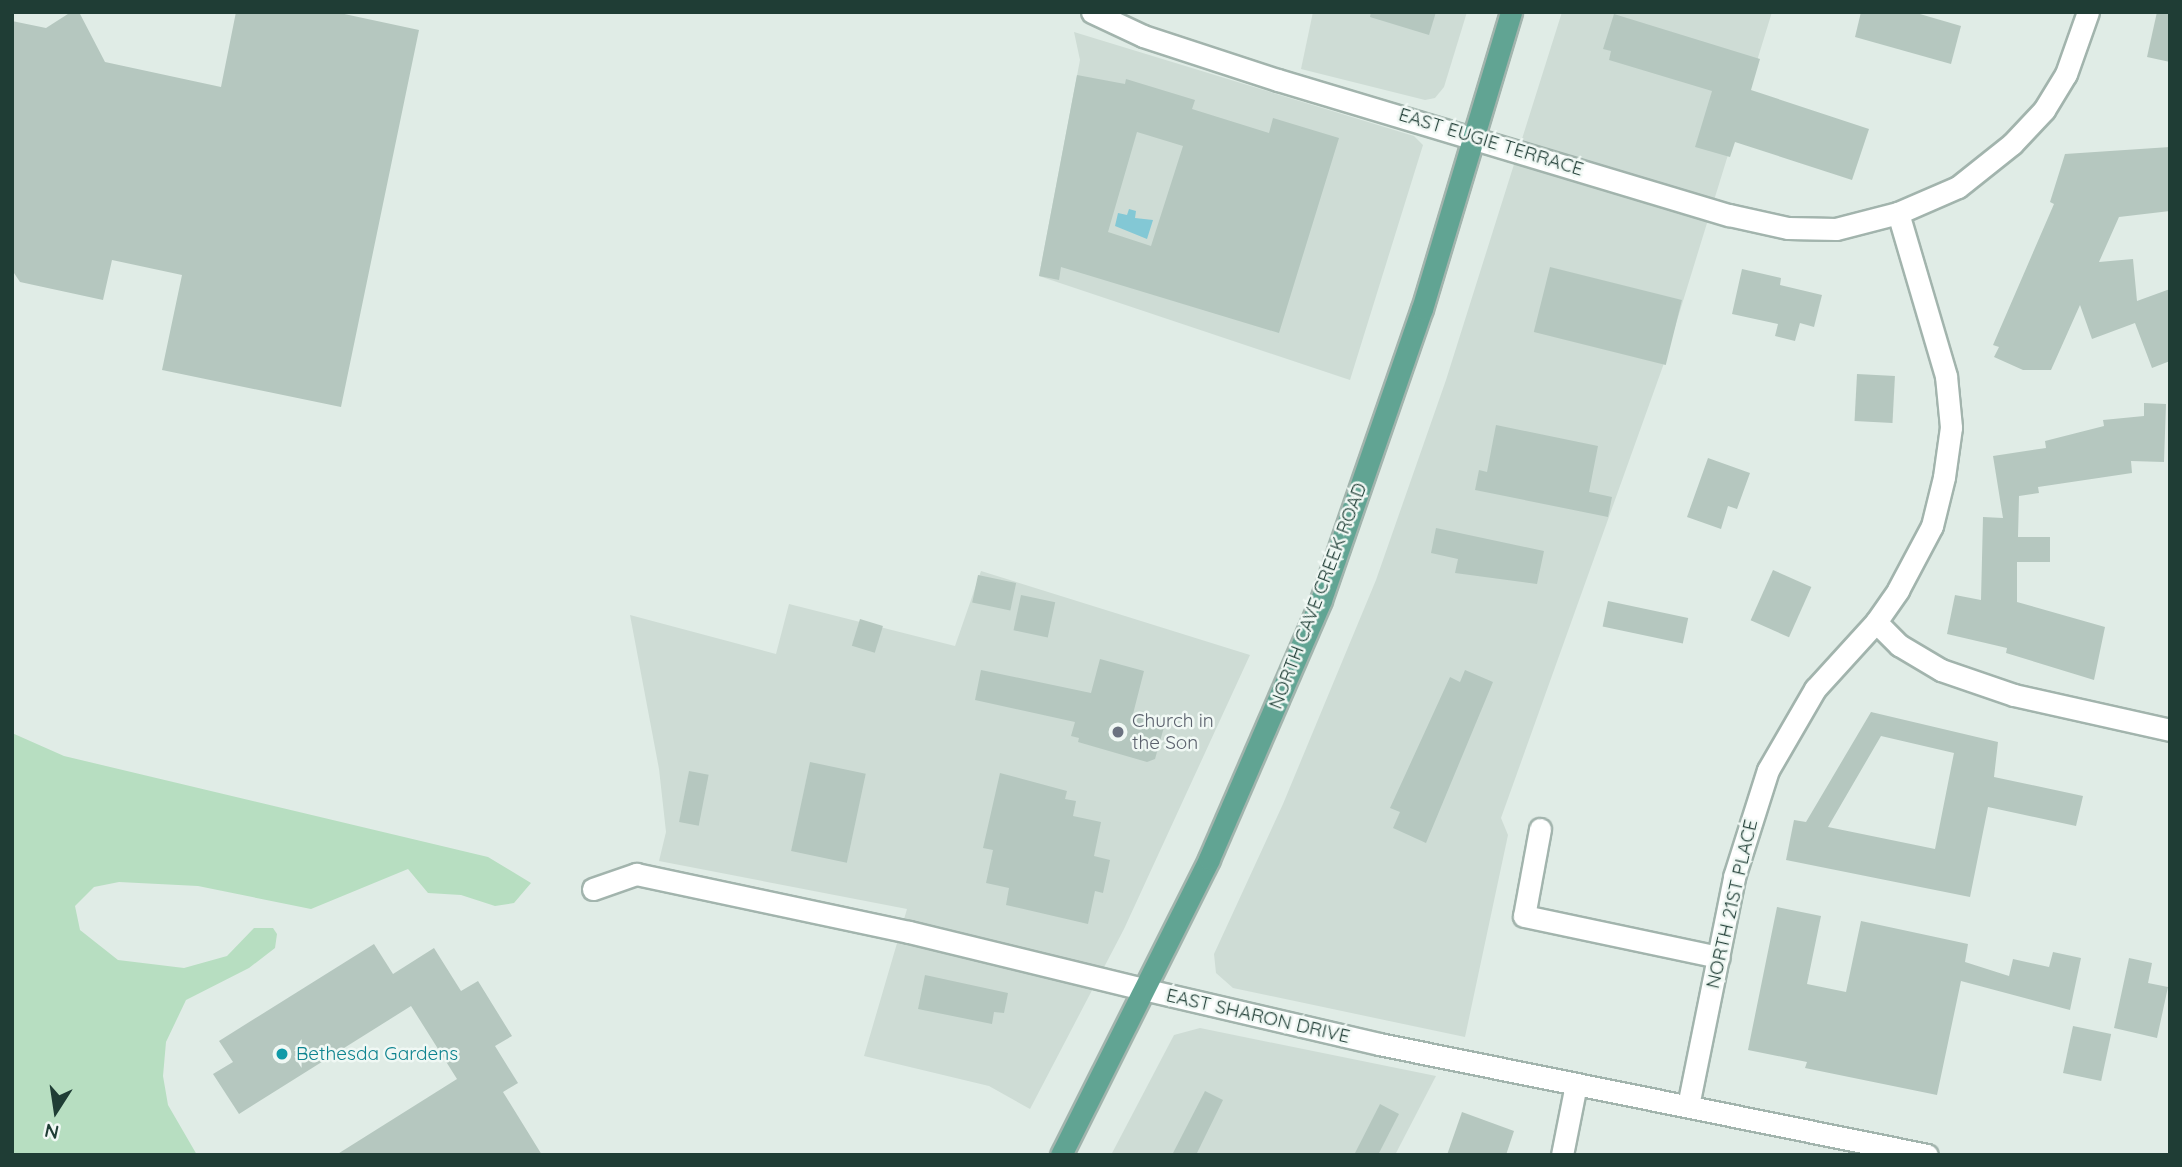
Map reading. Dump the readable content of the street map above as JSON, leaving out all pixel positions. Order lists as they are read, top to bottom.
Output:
{
  "streets": {
    "main road": ["NORTH CAVE CREEK ROAD"],
    "street": ["EAST EUGIE TERRACE", "NORTH 21ST PLACE", "EAST SHARON DRIVE"]
  },
  "crossings": [
    ["EAST EUGIE TERRACE", "NORTH CAVE CREEK ROAD"],
    ["EAST EUGIE TERRACE", "NORTH 21ST PLACE"],
    ["NORTH CAVE CREEK ROAD", "EAST SHARON DRIVE"],
    ["NORTH 21ST PLACE", "EAST SHARON DRIVE"]
  ],
  "places": ["Church in the Son", "Bethesda Gardens"],
  "north": "bottom"
}
